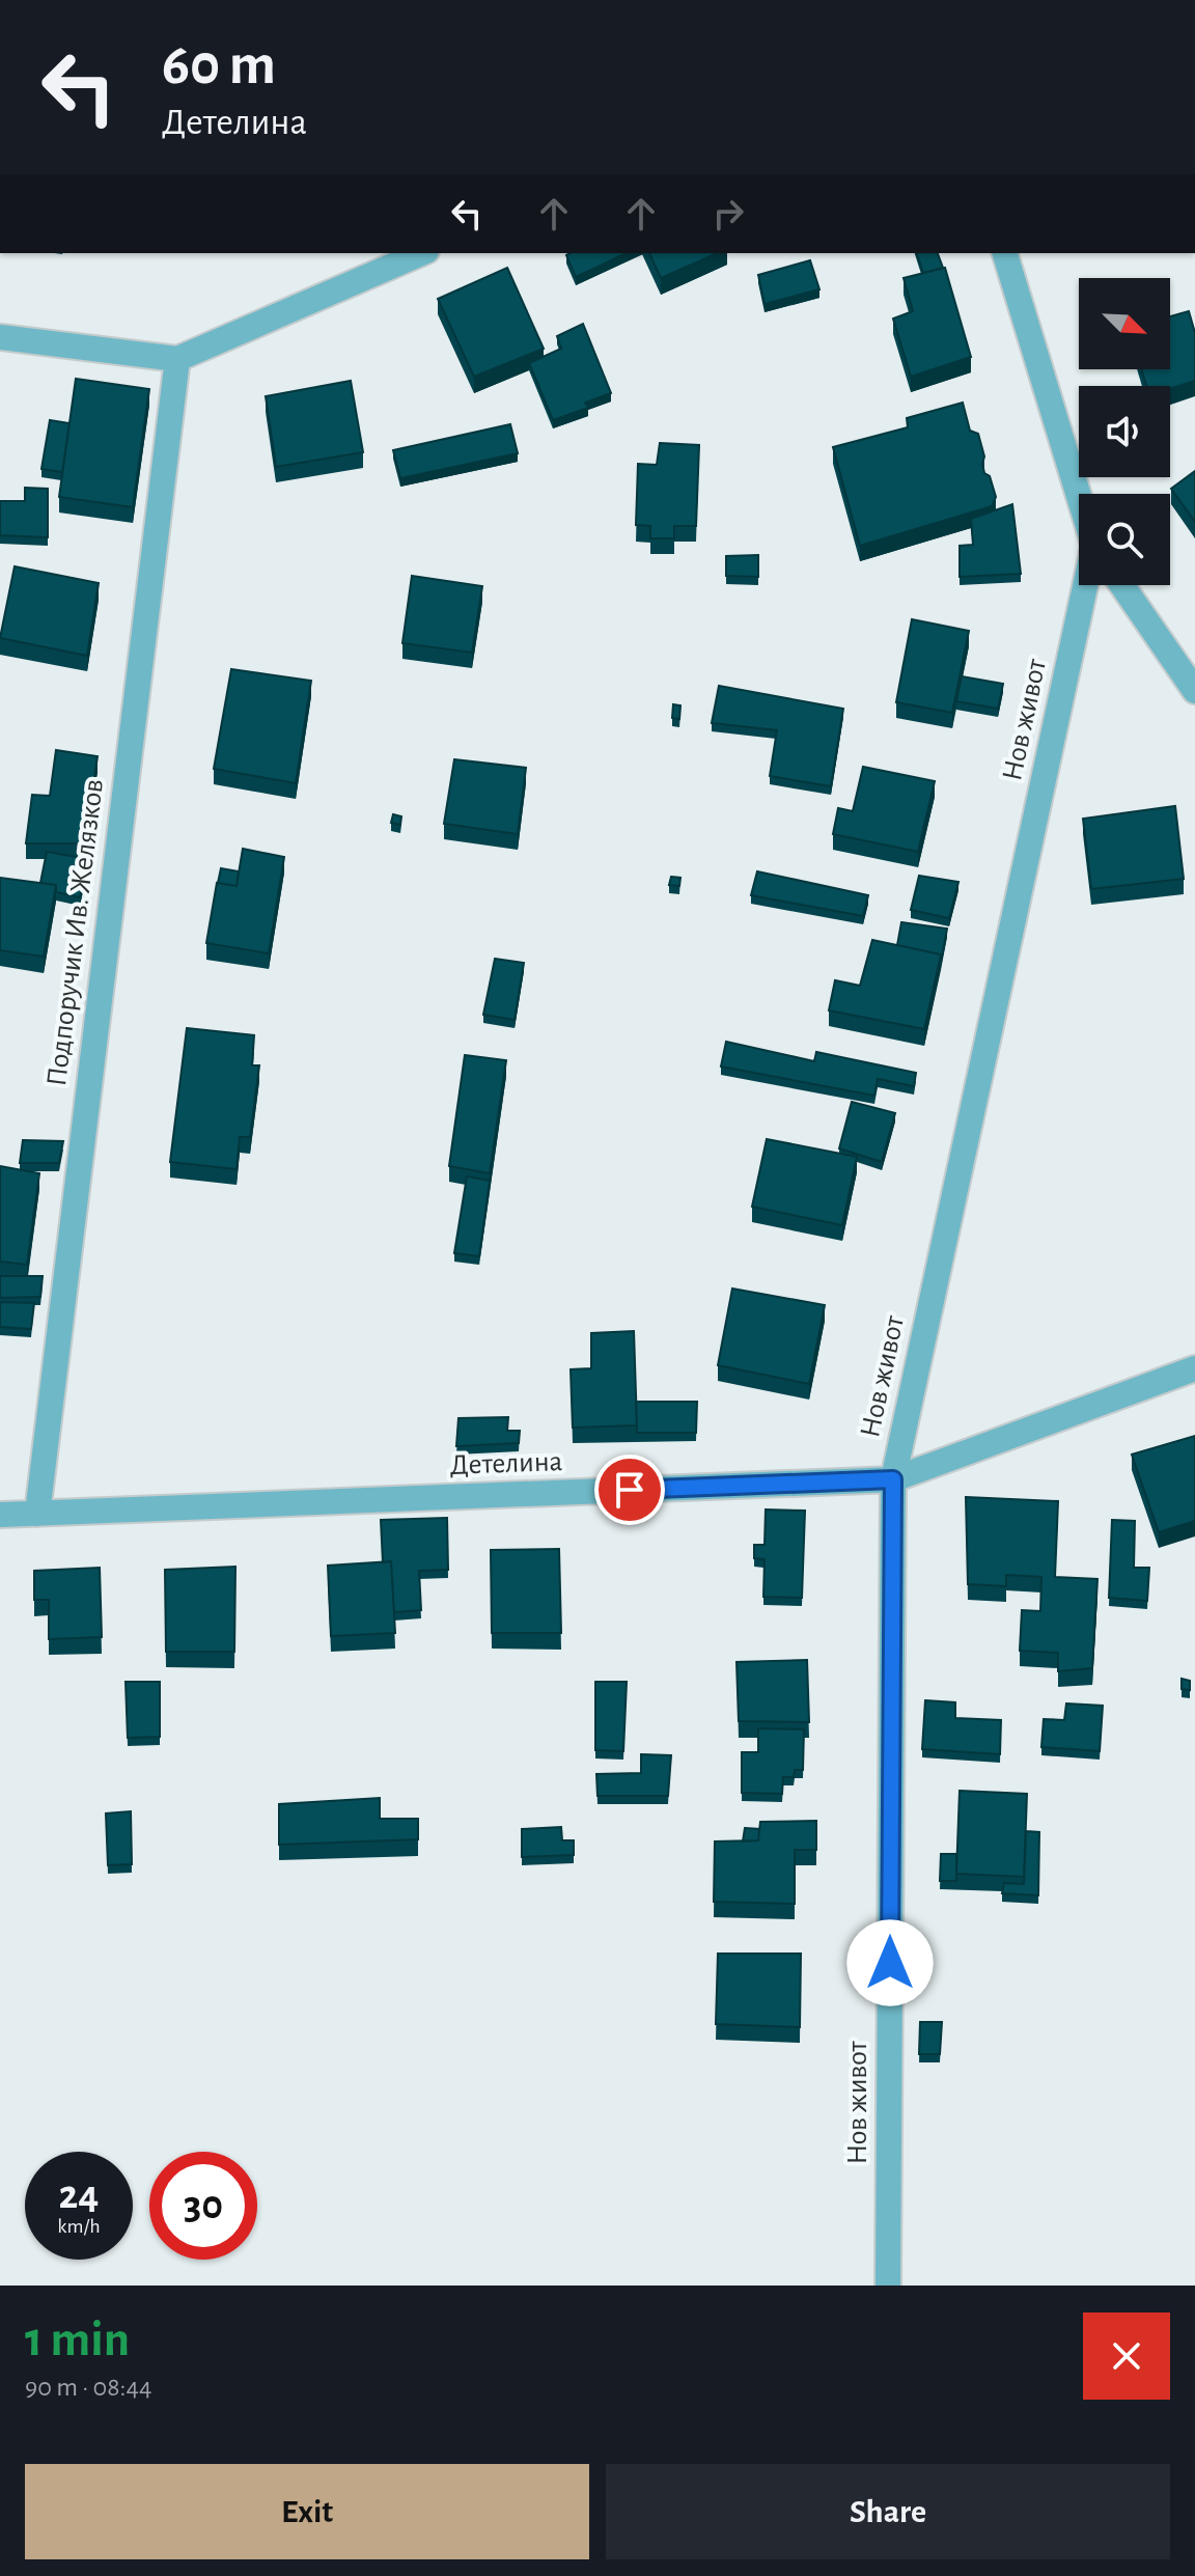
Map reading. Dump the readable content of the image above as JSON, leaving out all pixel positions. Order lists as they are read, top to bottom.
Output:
{
  "streets": {
    "street": ["Нов живот", "Подпоручик Ив. Желязков", "Детелина"]
  },
  "crossings": [
    ["Нов живот", "Детелина"],
    ["Подпоручик Ив. Желязков", "Детелина"]
  ],
  "north": "bottom right",
  "page": {
    "turn": ["60 m", "Детелина"],
    "speed": "24 km/h",
    "limit": "30",
    "heading": ["1 min", "90 m · 08:44"],
    "buttons": ["Exit", "Share"]
  }
}
